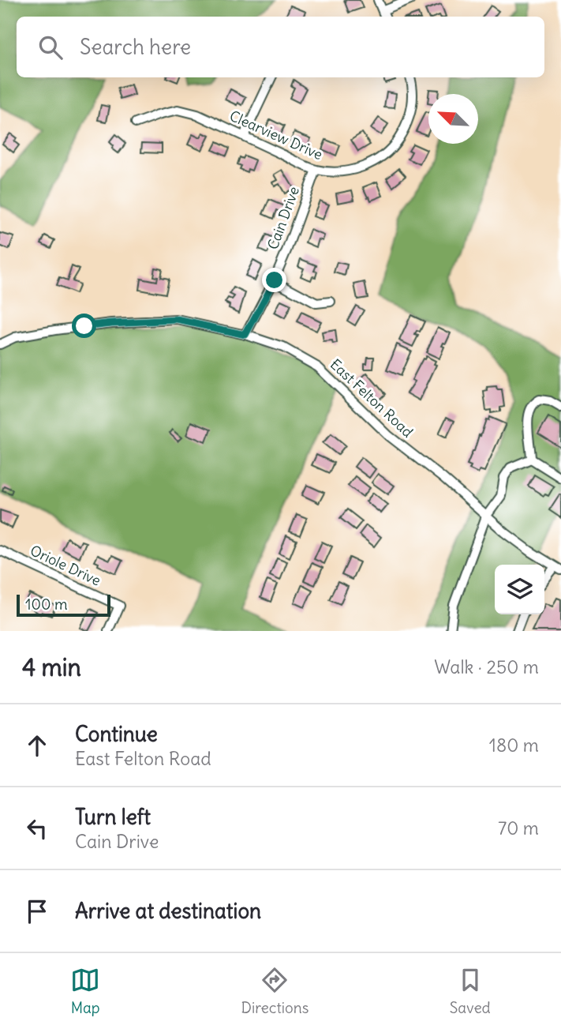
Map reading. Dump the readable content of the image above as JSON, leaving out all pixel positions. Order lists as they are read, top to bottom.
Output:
{
  "streets": {
    "street": [
      "Clearview Drive",
      "Cain Drive",
      "East Felton Road",
      "Oriole Drive"
    ]
  },
  "crossings": [
    ["Clearview Drive", "Cain Drive"],
    ["Cain Drive", "East Felton Road"]
  ],
  "scale_bar": "100 m",
  "north": "top left",
  "page": {
    "search": "Search here",
    "scale": "100 m",
    "heading": ["4 min", "Walk · 250 m"],
    "list": [
      ["Continue", "East Felton Road", "180 m"],
      ["Turn left", "Cain Drive", "70 m"],
      "Arrive at destination"
    ],
    "nav": ["Map", "Directions", "Saved"]
  }
}
